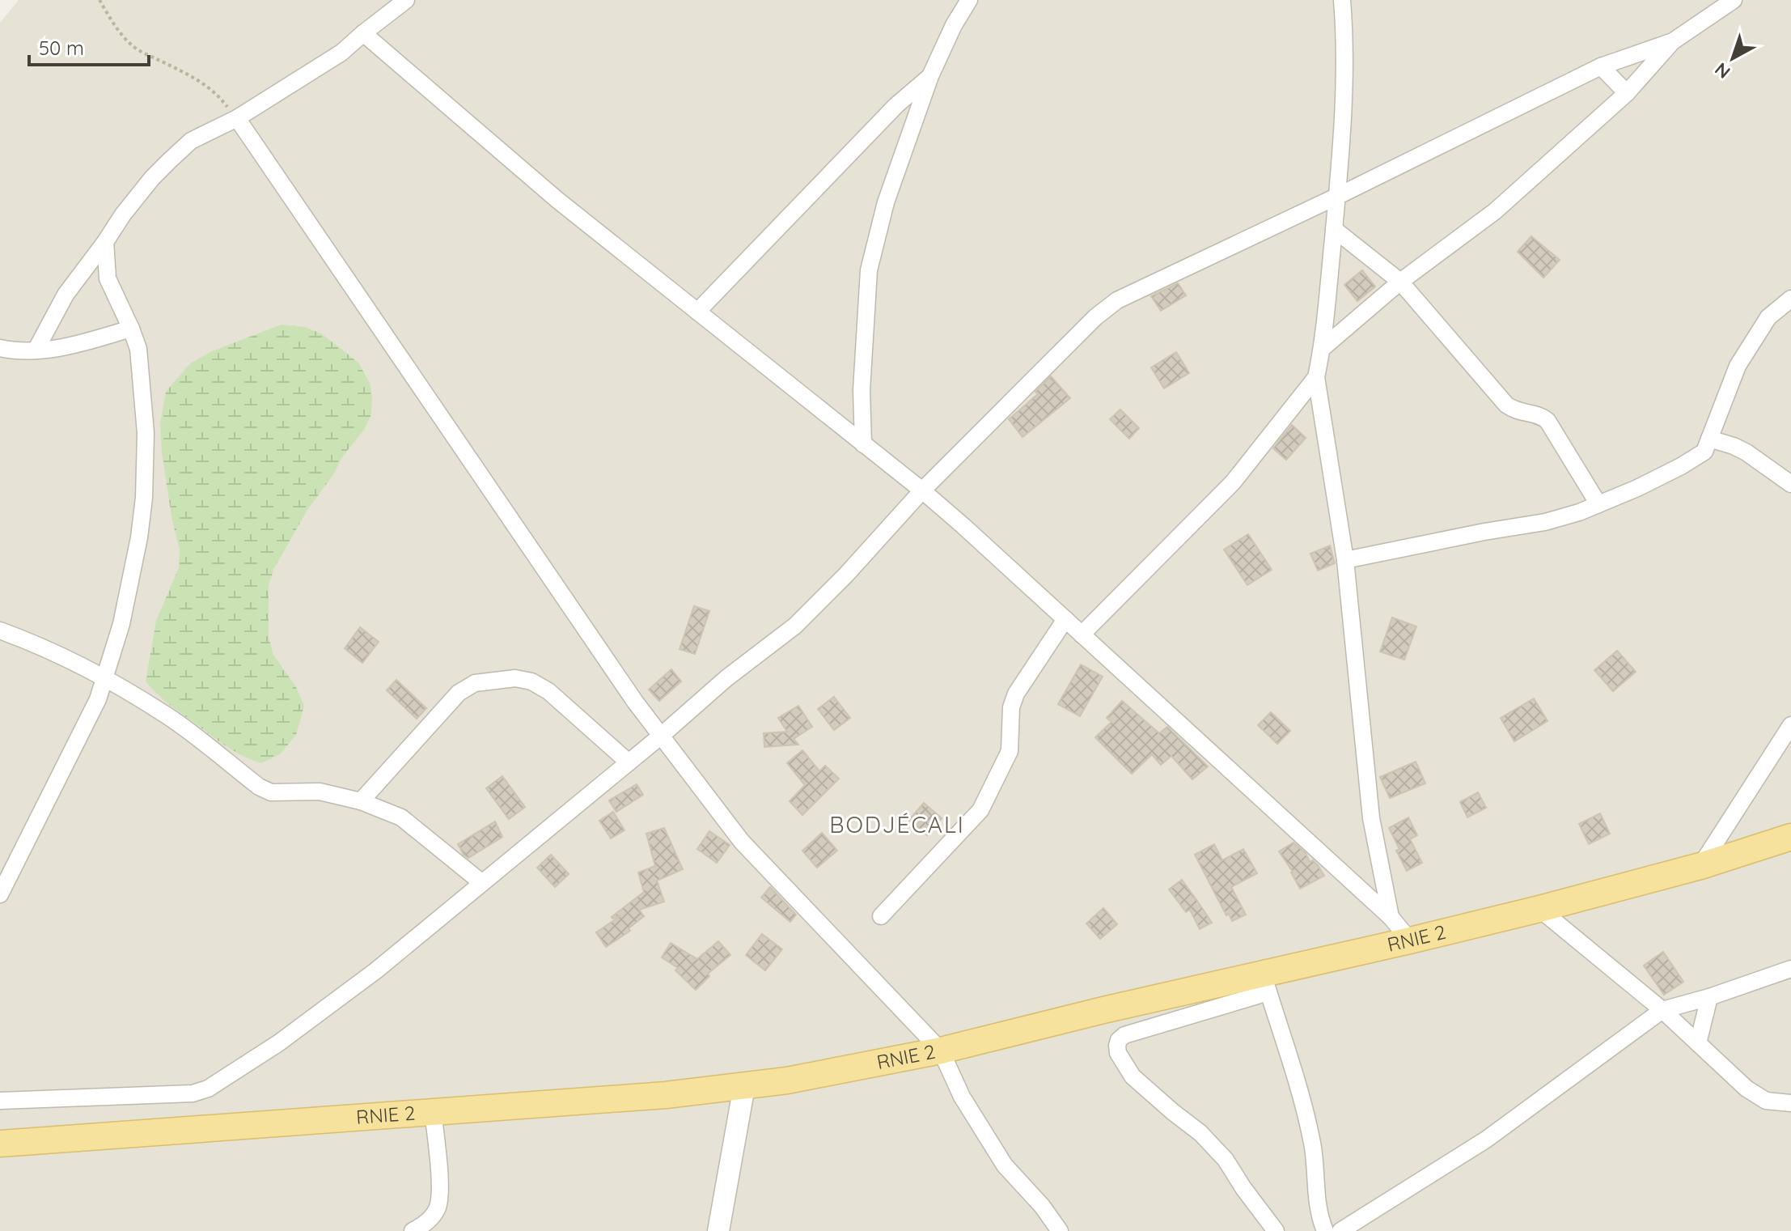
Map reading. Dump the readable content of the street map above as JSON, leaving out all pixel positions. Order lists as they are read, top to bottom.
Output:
{
  "streets": {
    "main road": ["RNIE 2"]
  },
  "districts": ["BODJÉCALI"],
  "scale_bar": "50 m",
  "north": "bottom left"
}
